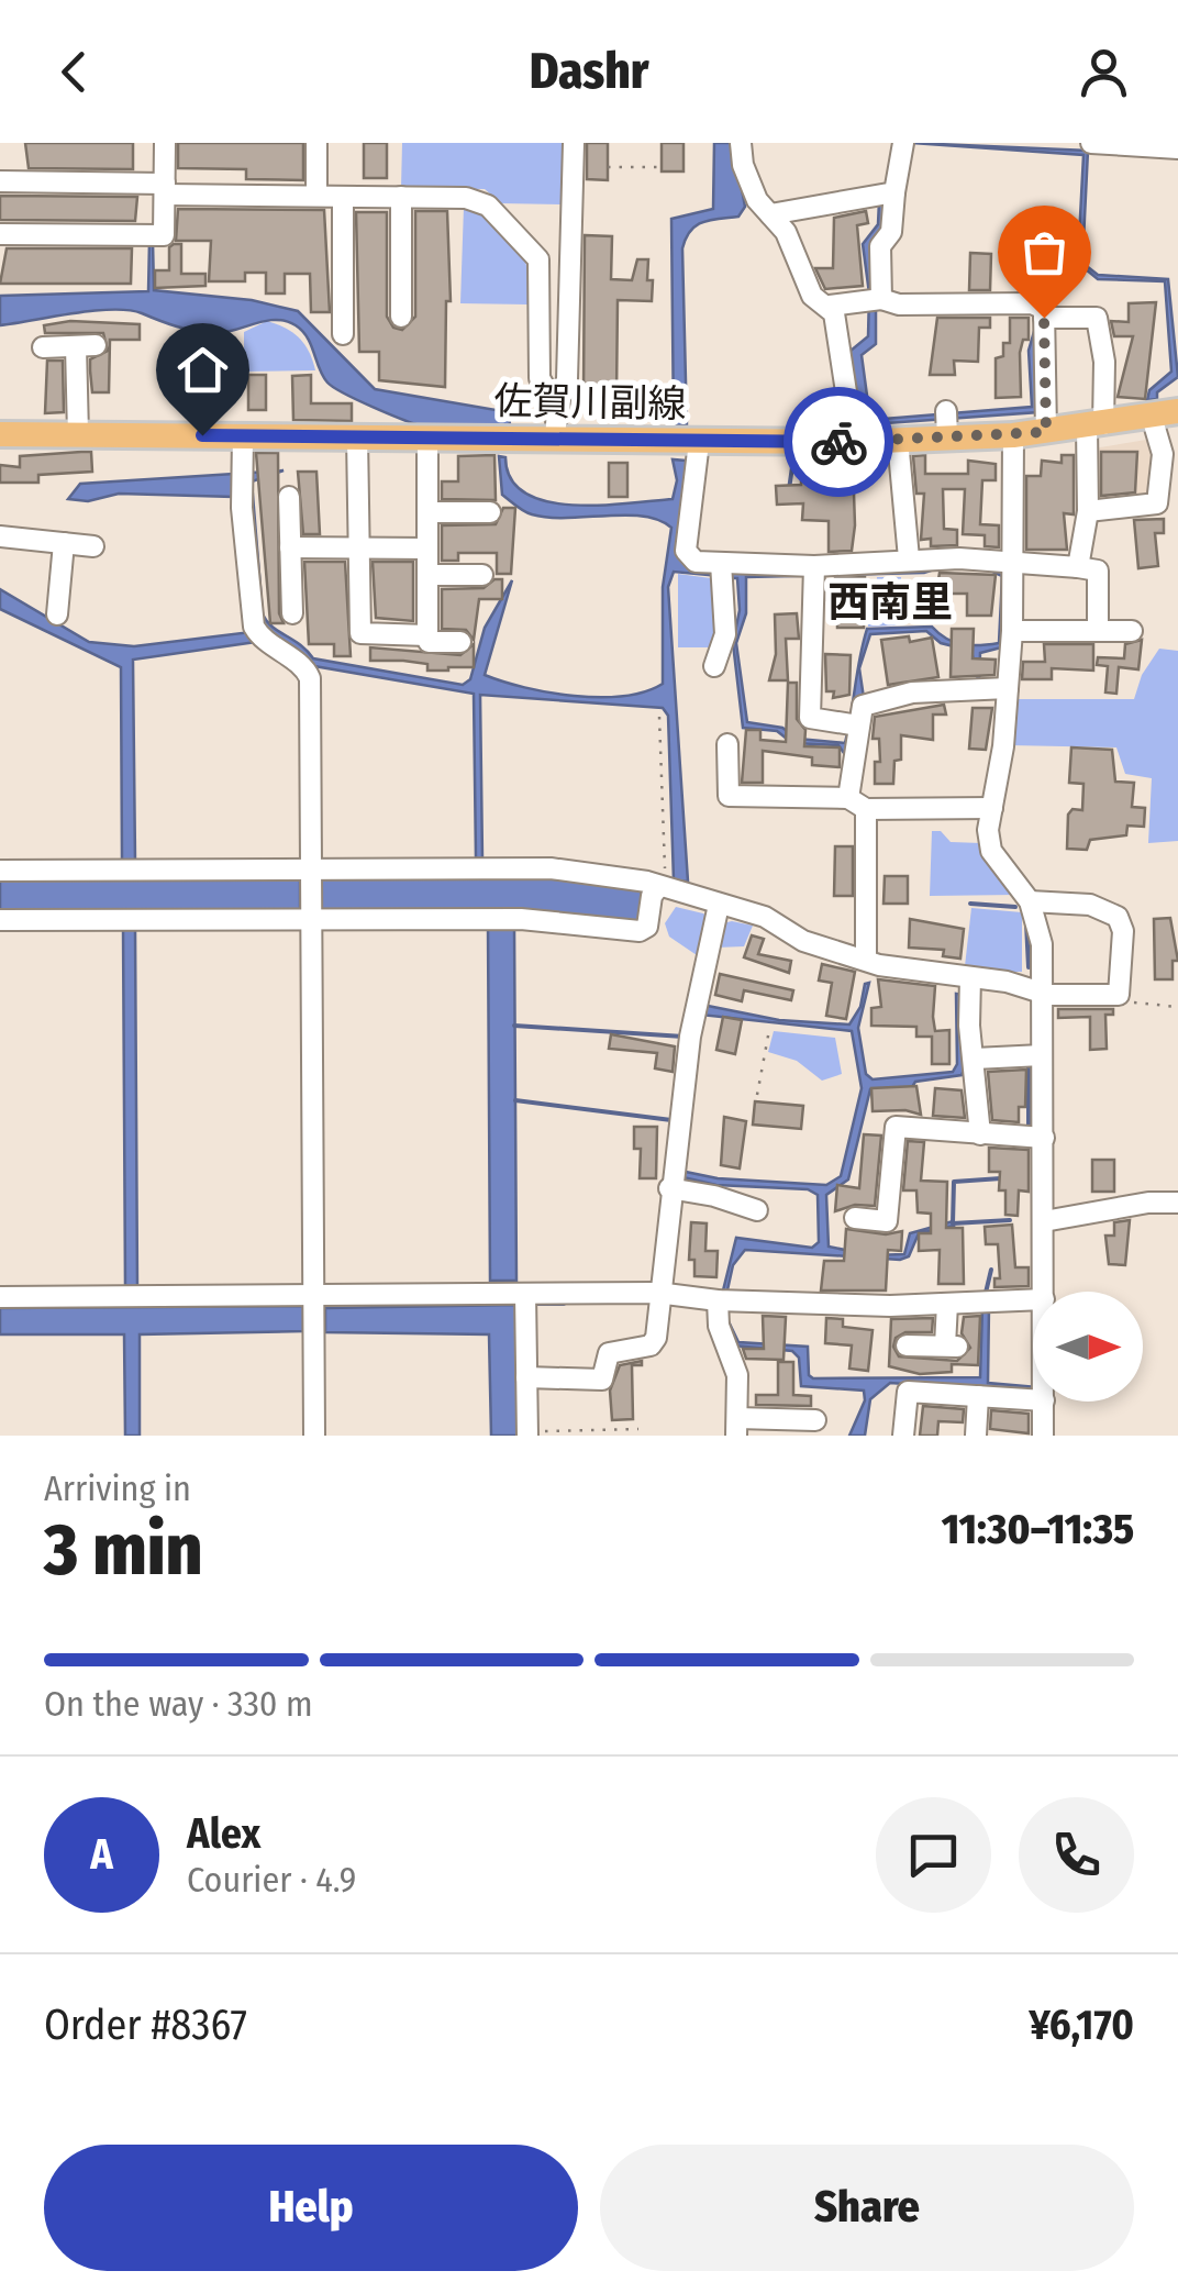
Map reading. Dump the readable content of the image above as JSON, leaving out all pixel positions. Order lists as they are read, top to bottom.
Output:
{
  "streets": {
    "main road": ["佐賀川副線"]
  },
  "districts": ["西南里"],
  "north": "right",
  "page": {
    "header": "Dashr",
    "heading": ["3 min", "Arriving in", "11:30–11:35"],
    "panel": [
      "Alex",
      "Courier · 4.9",
      "Order #8367",
      "¥6,170"
    ],
    "bar": "On the way · 330 m",
    "round": "A",
    "buttons": ["Help", "Share"]
  }
}
